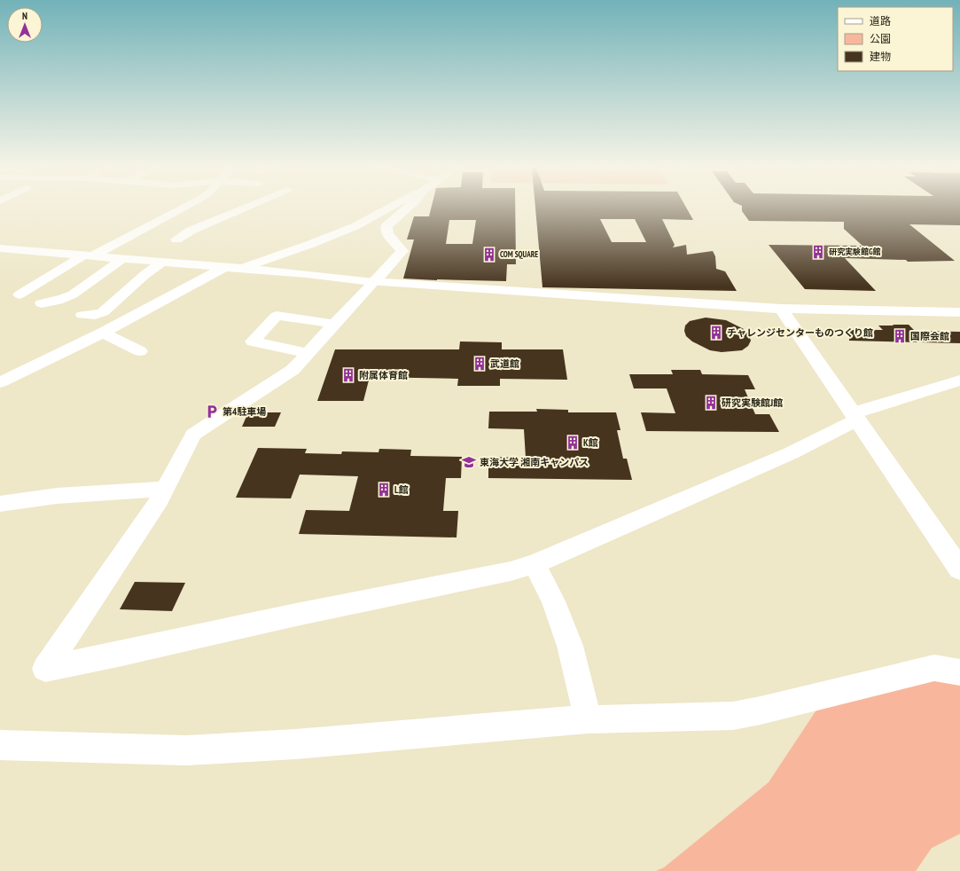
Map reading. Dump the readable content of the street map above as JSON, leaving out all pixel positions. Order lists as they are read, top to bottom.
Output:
{
  "places": {
    "building": [
      "研究実験館G館",
      "COM SQUARE",
      "チャレンジセンターものつくり館",
      "国際会館",
      "武道館",
      "附属体育館",
      "研究実験館J館",
      "K館",
      "L館"
    ],
    "parking": ["第4駐車場"],
    "school or university": ["東海大学 湘南キャンパス"]
  },
  "legend": ["道路", "公園", "建物"],
  "north": "top"
}
